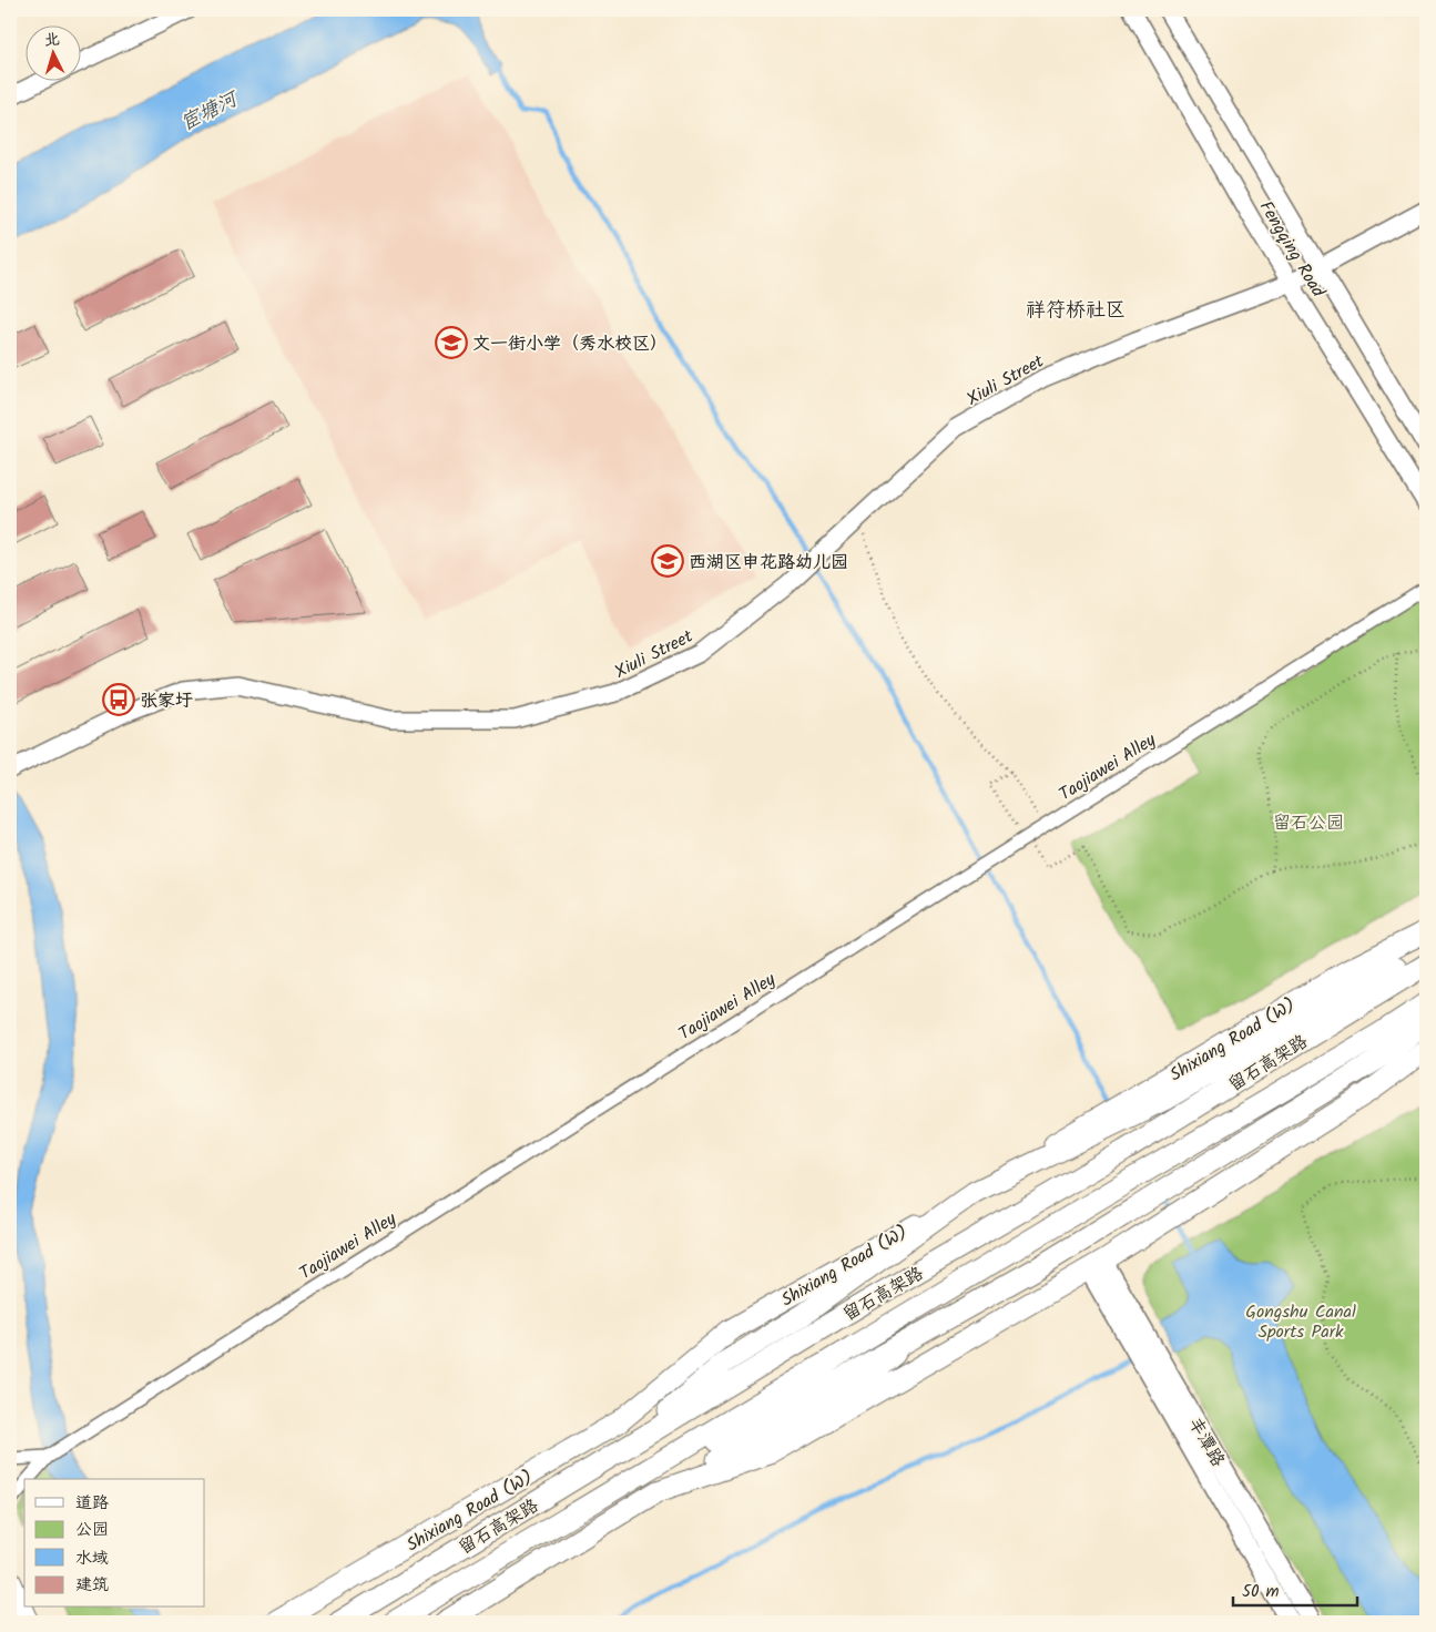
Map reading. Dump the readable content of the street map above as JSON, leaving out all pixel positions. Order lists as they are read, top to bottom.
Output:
{
  "streets": {
    "main road": ["Shixiang Road (W)", "留石高架路", "丰潭路"],
    "street": ["Fengqing Road", "Xiuli Street", "Taojiawei Alley"]
  },
  "crossings": [
    ["Fengqing Road", "Xiuli Street"]
  ],
  "districts": ["祥符桥社区"],
  "water": ["宦塘河"],
  "parks": ["留石公园", "Gongshu Canal Sports Park"],
  "places": {
    "school or university": ["文一街小学（秀水校区）", "西湖区申花路幼儿园"],
    "bus stop": ["张家圩"]
  },
  "legend": [
    "道路",
    "公园",
    "水域",
    "建筑"
  ],
  "scale_bar": "50 m",
  "north": "top"
}
